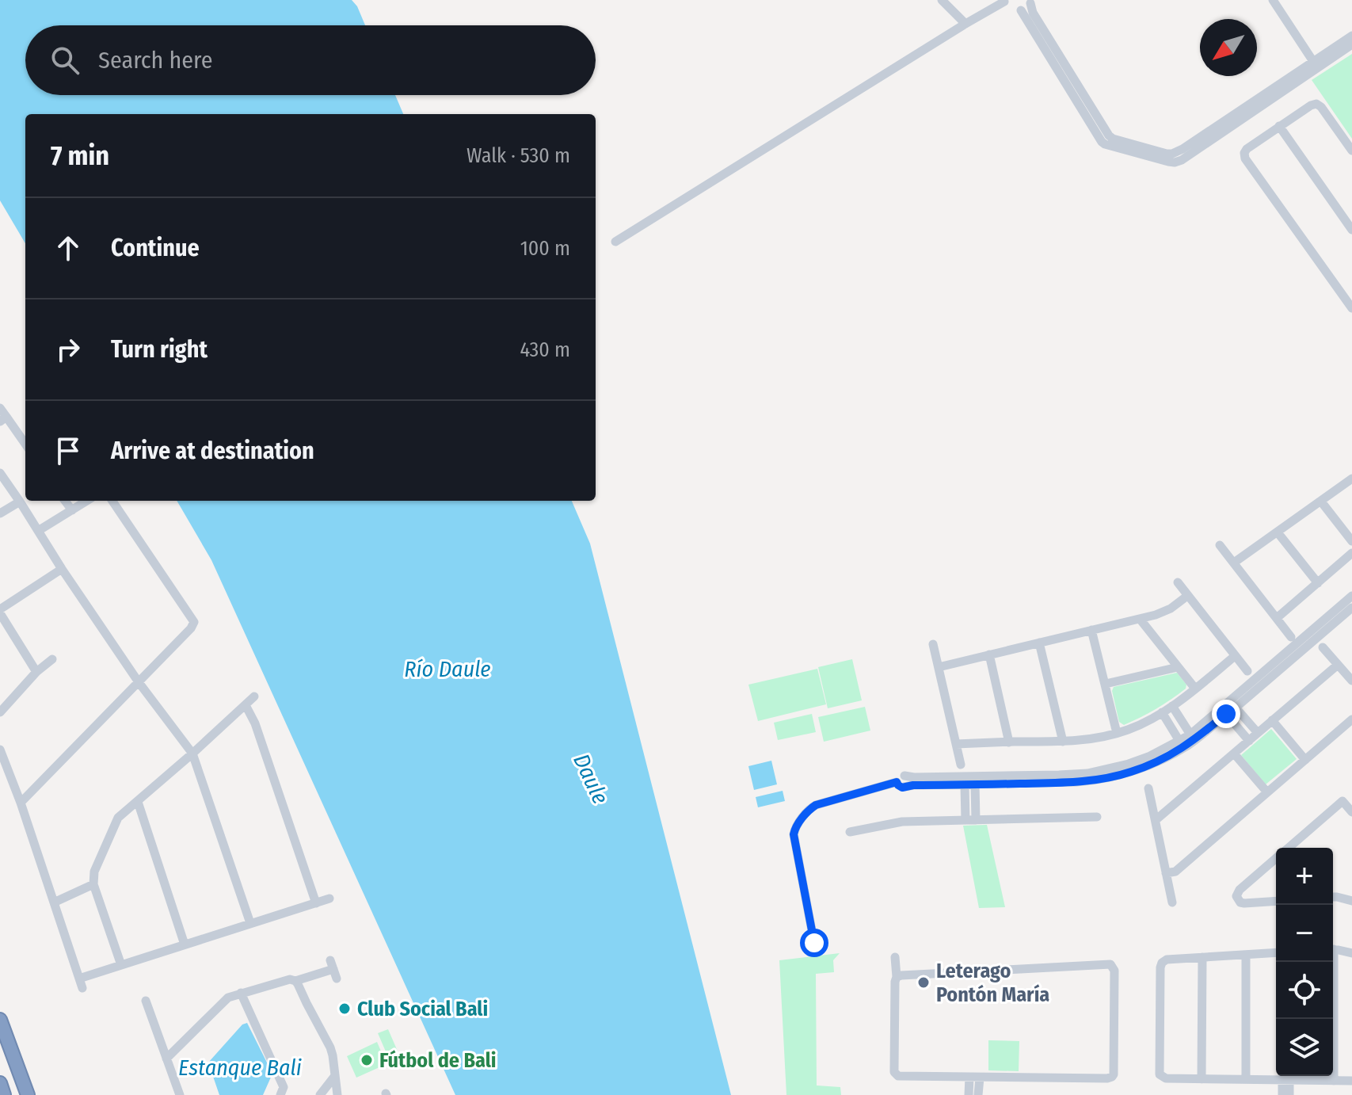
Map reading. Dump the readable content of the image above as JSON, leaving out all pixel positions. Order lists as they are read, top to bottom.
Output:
{
  "water": ["Río Daule", "Daule", "Estanque Bali"],
  "places": ["Leterago Pontón María", "Club Social Bali", "Fútbol de Bali"],
  "north": "bottom left",
  "page": {
    "search": "Search here",
    "heading": ["7 min", "Walk · 530 m"],
    "list": [
      ["Continue", "100 m"],
      ["Turn right", "430 m"],
      "Arrive at destination"
    ],
    "map_buttons": ["+", "−"]
  }
}
